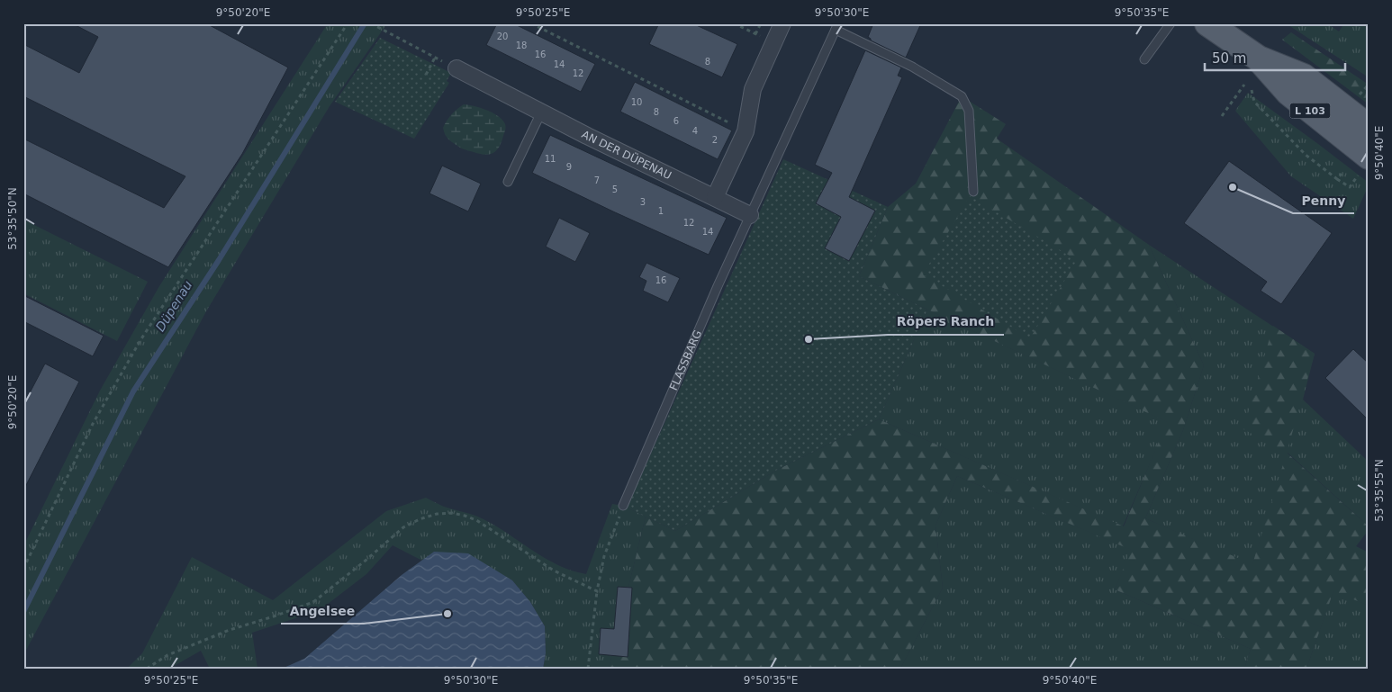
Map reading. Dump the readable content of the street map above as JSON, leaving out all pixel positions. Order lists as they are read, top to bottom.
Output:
{
  "streets": {
    "main road": ["L 103"],
    "street": ["AN DER DÜPENAU"],
    "lane": ["FLASSBARG"]
  },
  "water": ["Düpenau"],
  "places": ["Penny", "Röpers Ranch", "Angelsee"],
  "house_numbers": [
    "20",
    "18",
    "16",
    "8",
    "14",
    "12",
    "10",
    "8",
    "6",
    "4",
    "2",
    "11",
    "9",
    "7",
    "5",
    "3",
    "1",
    "12",
    "14",
    "16"
  ],
  "scale_bar": "50 m",
  "coordinates": [
    "9°50'20\"E",
    "9°50'25\"E",
    "9°50'30\"E",
    "9°50'35\"E",
    "9°50'40\"E",
    "53°35'50\"N",
    "53°35'55\"N"
  ]
}
